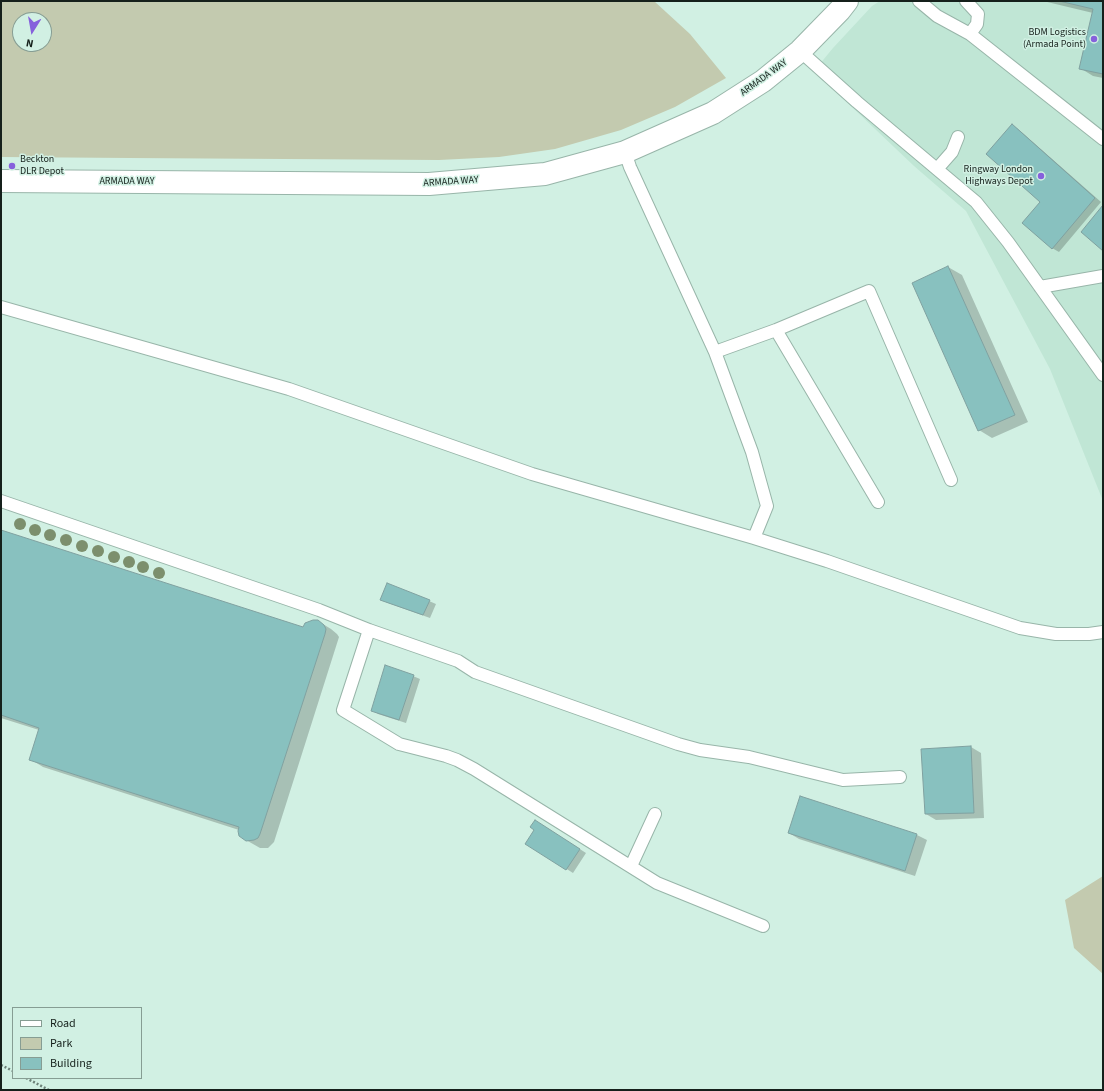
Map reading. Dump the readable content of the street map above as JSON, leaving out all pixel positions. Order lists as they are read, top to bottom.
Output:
{
  "streets": {
    "street": ["ARMADA WAY"]
  },
  "places": ["BDM Logistics (Armada Point)", "Beckton DLR Depot", "Ringway London Highways Depot"],
  "legend": ["Road", "Park", "Building"],
  "north": "bottom"
}
